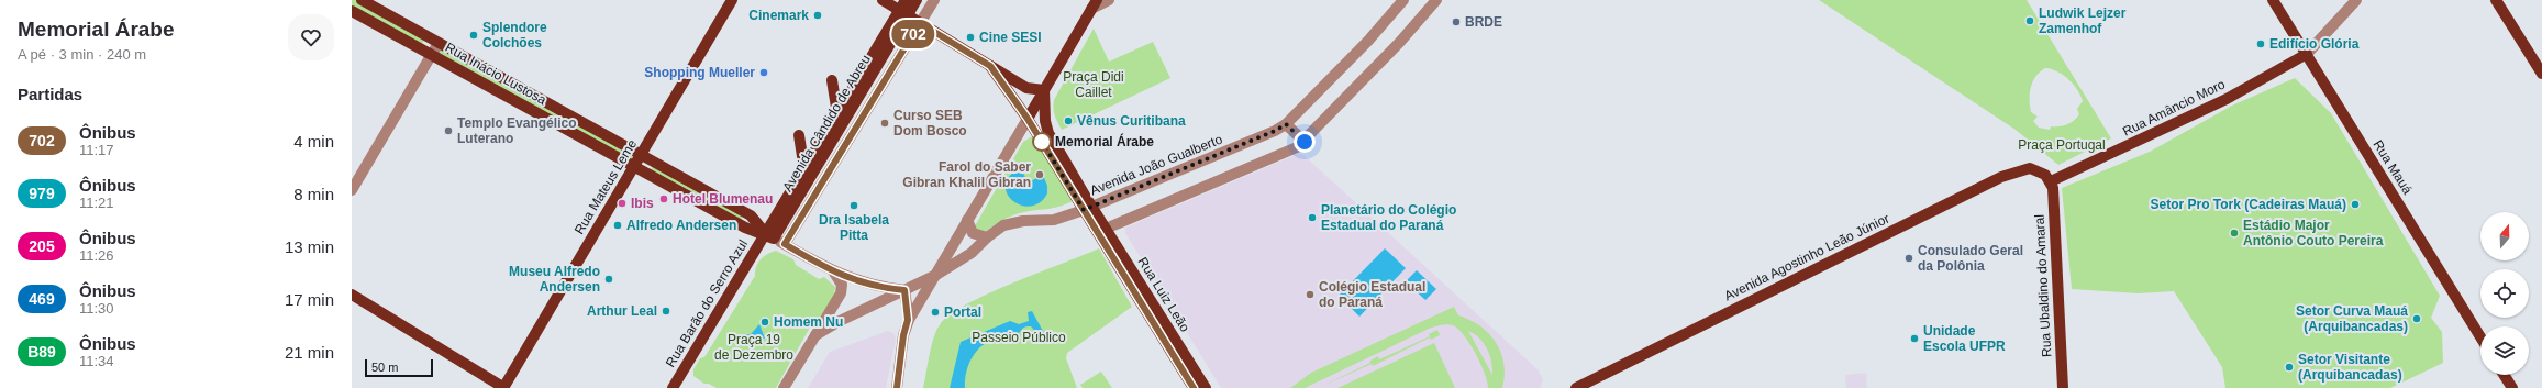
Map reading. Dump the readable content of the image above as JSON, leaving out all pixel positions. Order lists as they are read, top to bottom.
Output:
{
  "streets": {
    "main road": [
      "Rua Inácio Lustosa",
      "Rua Amâncio Moro",
      "Avenida Cândido de Abreu",
      "Rua Mauá",
      "Rua Mateus Leme",
      "Avenida Agostinho Leão Júnior",
      "Rua Ubaldino do Amaral",
      "Rua Luiz Leão",
      "Rua Barão do Serro Azul"
    ],
    "street": ["Avenida João Gualberto"]
  },
  "crossings": [
    ["Rua Inácio Lustosa", "Avenida Cândido de Abreu"],
    ["Rua Inácio Lustosa", "Avenida João Gualberto"],
    ["Rua Inácio Lustosa", "Rua Mateus Leme"],
    ["Rua Inácio Lustosa", "Rua Barão do Serro Azul"],
    ["Rua Amâncio Moro", "Rua Mauá"],
    ["Rua Amâncio Moro", "Avenida Agostinho Leão Júnior"],
    ["Rua Amâncio Moro", "Rua Ubaldino do Amaral"],
    ["Avenida Cândido de Abreu", "Rua Barão do Serro Azul"],
    ["Avenida Agostinho Leão Júnior", "Rua Ubaldino do Amaral"]
  ],
  "parks": [
    "Praça Didi Caillet",
    "Praça Portugal",
    "Passeio Público",
    "Praça 19 de Dezembro"
  ],
  "places": [
    "Cinemark",
    "Ludwik Lejzer Zamenhof",
    "BRDE",
    "Splendore Colchões",
    "Cine SESI",
    "Edifício Glória",
    "Shopping Mueller",
    "Vênus Curitibana",
    "Curso SEB Dom Bosco",
    "Templo Evangélico Luterano",
    "Memorial Árabe",
    "Farol do Saber Gibran Khalil Gibran",
    "Hotel Blumenau",
    "Ibis",
    "Setor Pro Tork (Cadeiras Mauá)",
    "Dra Isabela Pitta",
    "Planetário do Colégio Estadual do Paraná",
    "Alfredo Andersen",
    "Estádio Major Antônio Couto Pereira",
    "Consulado Geral da Polônia",
    "Museu Alfredo Andersen",
    "Colégio Estadual do Paraná",
    "Arthur Leal",
    "Portal",
    "Setor Curva Mauá (Arquibancadas)",
    "Homem Nu",
    "Unidade Escola UFPR",
    "Setor Visitante (Arquibancadas)"
  ],
  "lines": ["bus line 702"],
  "scale_bar": "50 m",
  "north": "top",
  "page": {
    "heading": [
      ["Memorial Árabe", "A pé · 3 min · 240 m"],
      "Partidas"
    ],
    "on_map": "702",
    "list": [
      {
        "mark": "702",
        "name": "Ônibus",
        "note": "11:17",
        "value": "4 min"
      },
      {
        "mark": "979",
        "name": "Ônibus",
        "note": "11:21",
        "value": "8 min"
      },
      {
        "mark": "205",
        "name": "Ônibus",
        "note": "11:26",
        "value": "13 min"
      },
      {
        "mark": "469",
        "name": "Ônibus",
        "note": "11:30",
        "value": "17 min"
      },
      {
        "mark": "B89",
        "name": "Ônibus",
        "note": "11:34",
        "value": "21 min"
      }
    ],
    "scale": "50 m"
  }
}
